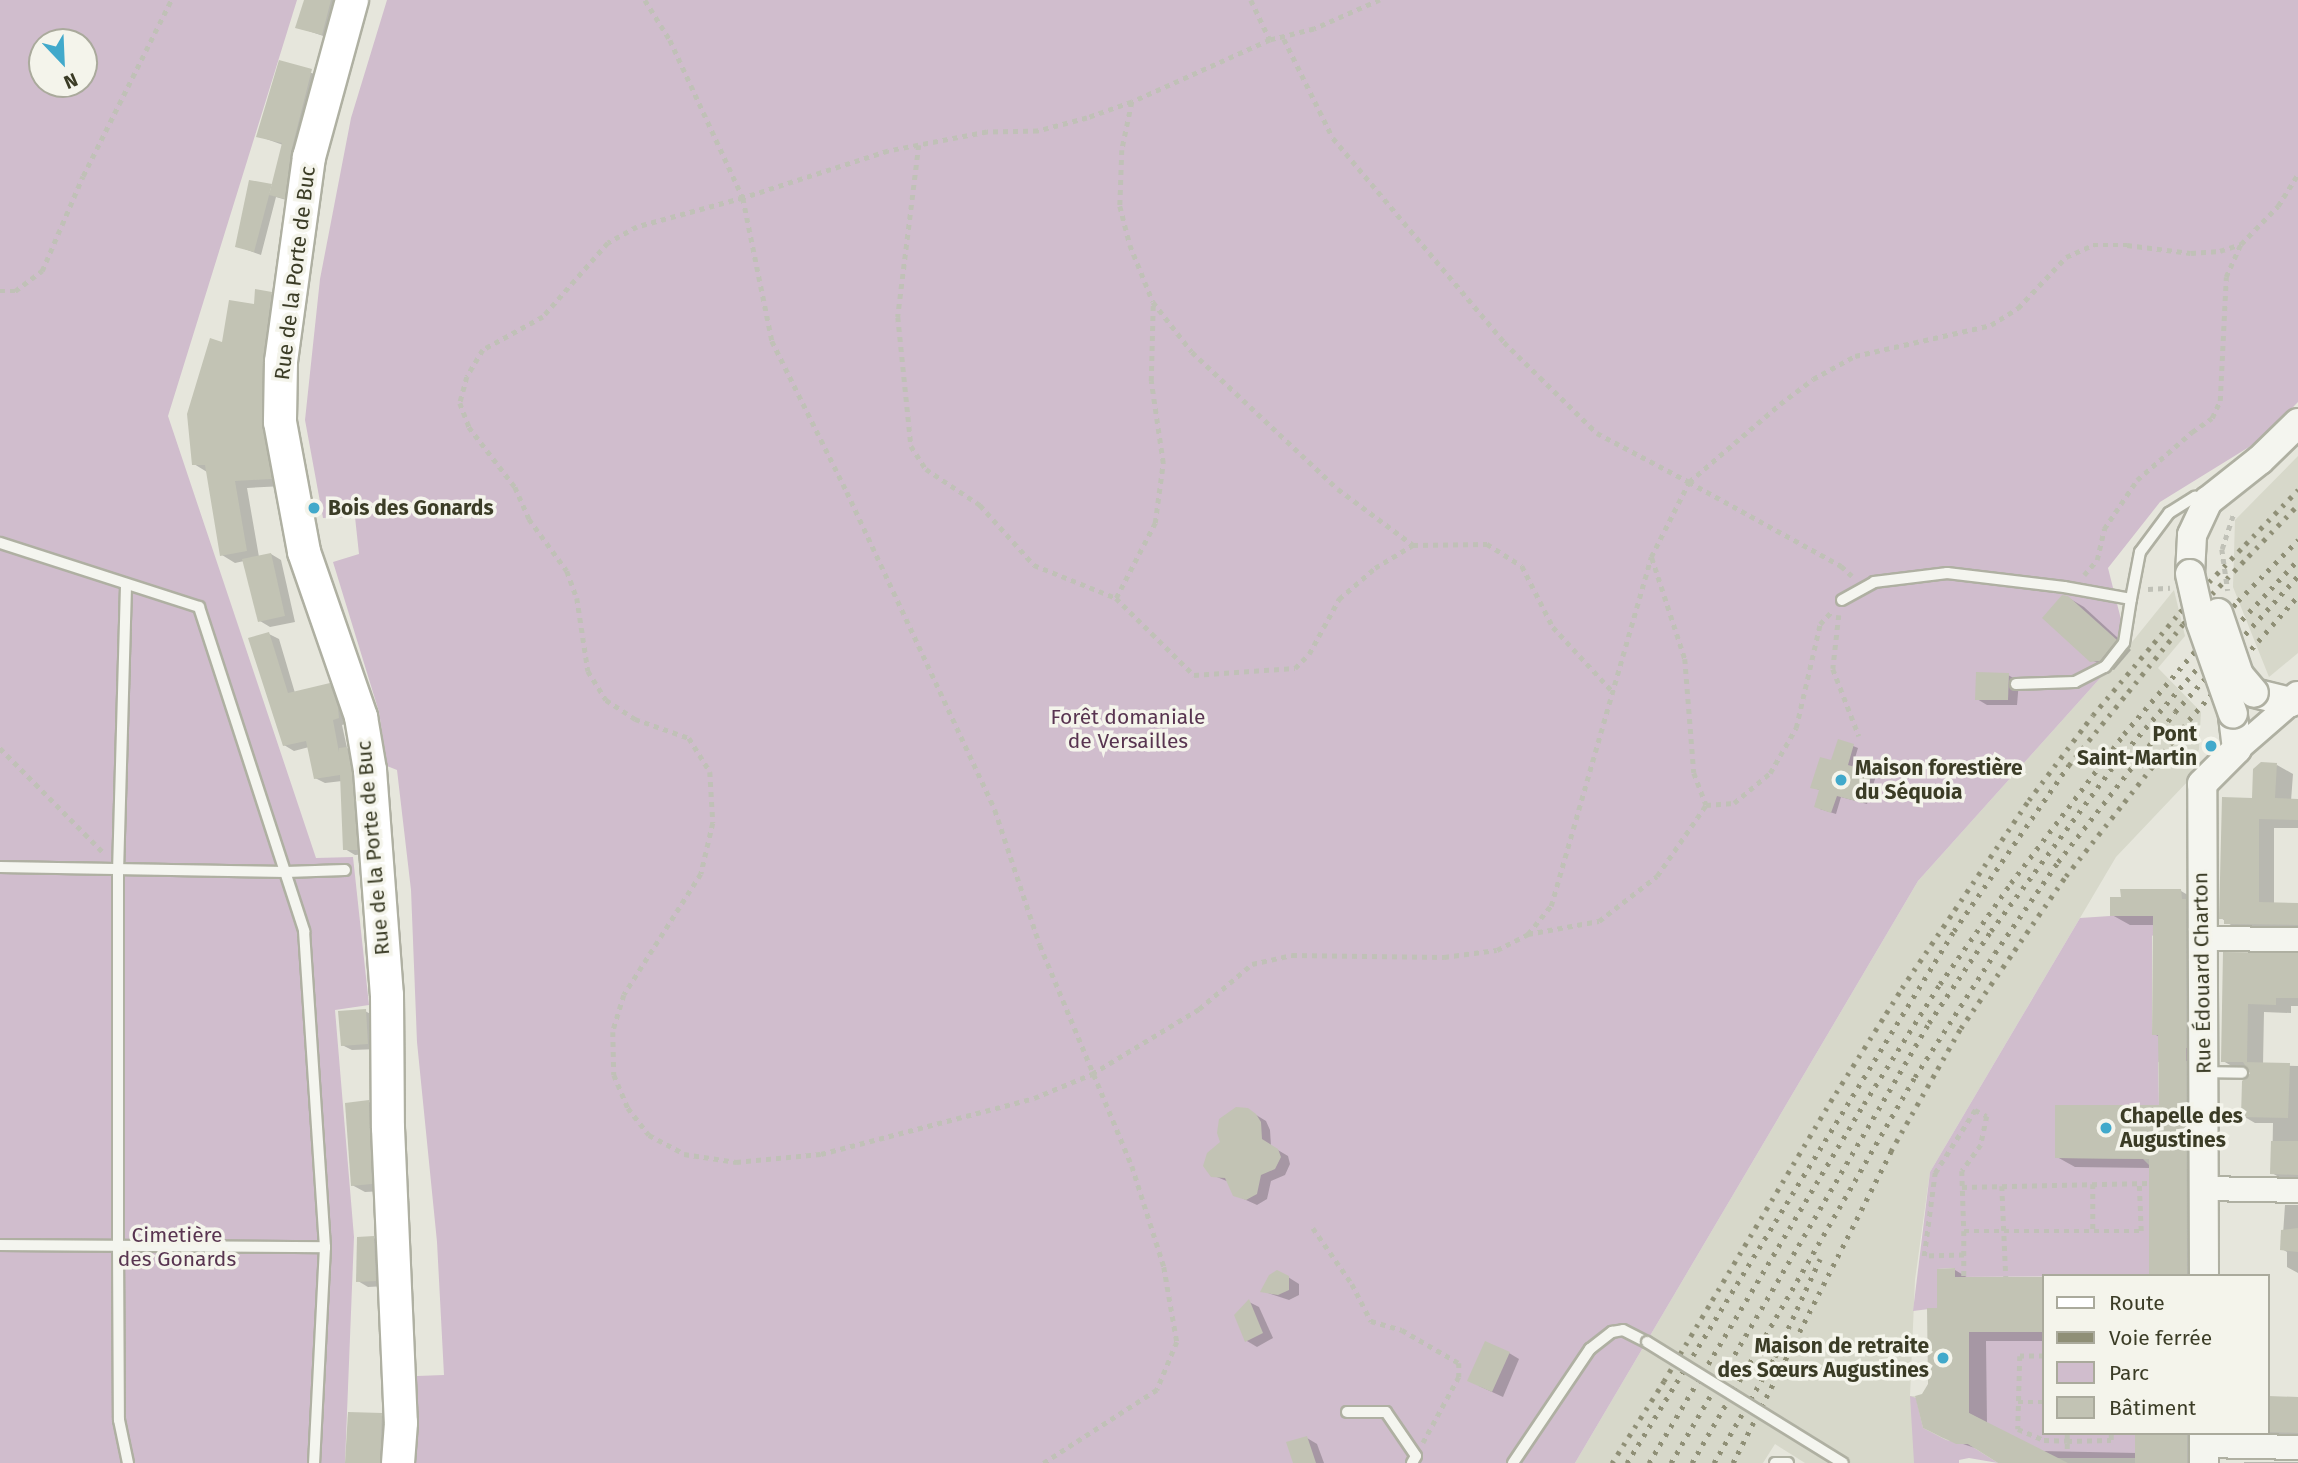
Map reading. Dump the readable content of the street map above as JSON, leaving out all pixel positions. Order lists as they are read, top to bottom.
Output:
{
  "streets": {
    "main road": ["Rue de la Porte de Buc"],
    "street": ["Rue Édouard Charton"]
  },
  "parks": ["Forêt domaniale de Versailles", "Cimetière des Gonards"],
  "places": [
    "Bois des Gonards",
    "Pont Saint-Martin",
    "Maison forestière du Séquoia",
    "Chapelle des Augustines",
    "Maison de retraite des Sœurs Augustines"
  ],
  "legend": [
    "Route",
    "Voie ferrée",
    "Parc",
    "Bâtiment"
  ],
  "north": "bottom right"
}
